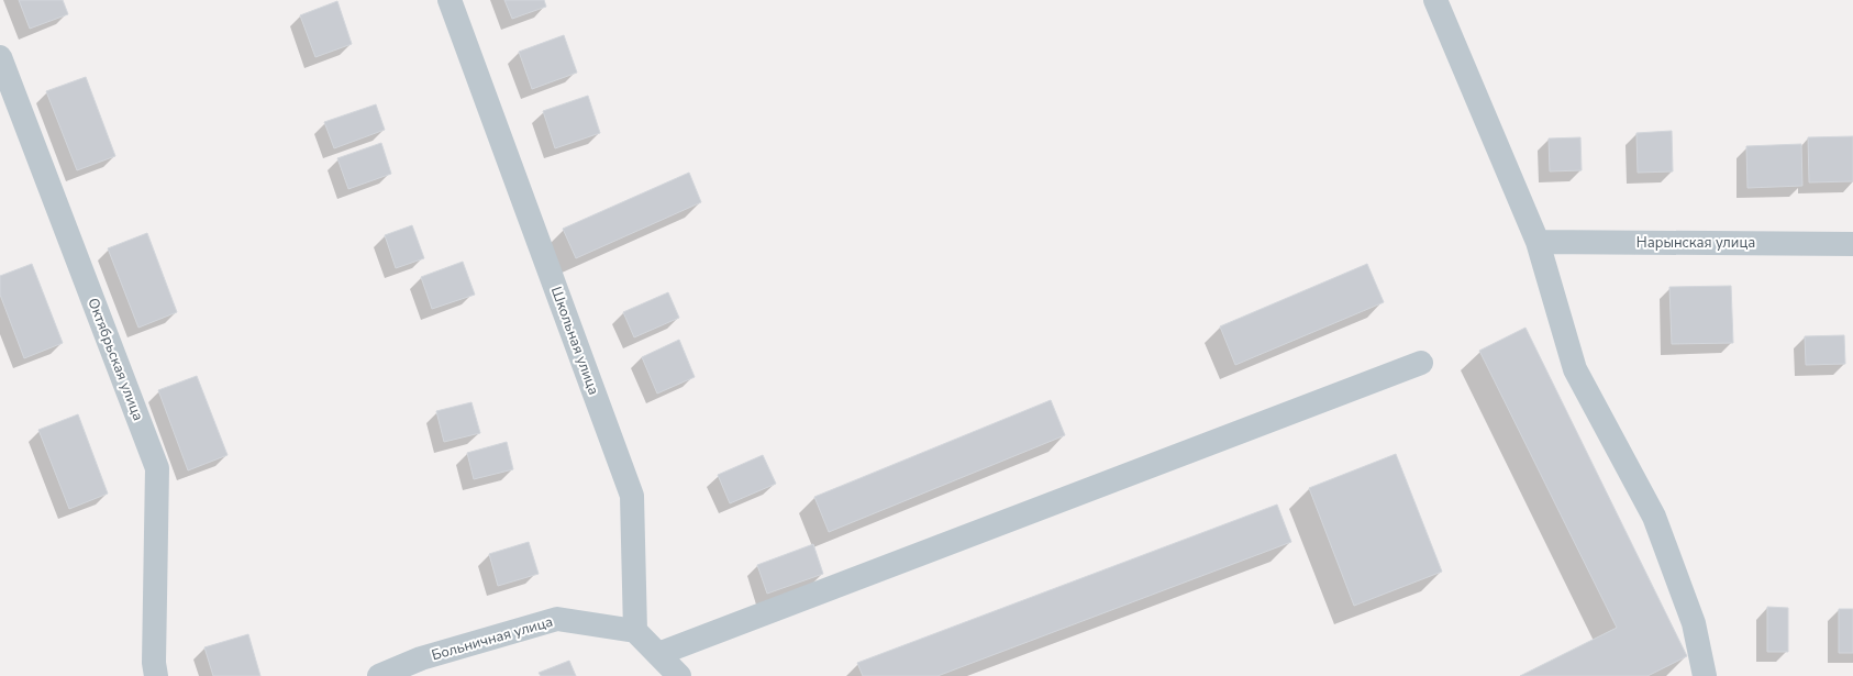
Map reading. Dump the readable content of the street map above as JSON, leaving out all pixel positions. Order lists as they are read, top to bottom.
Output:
{
  "streets": {
    "street": [
      "Нарынская улица",
      "Школьная улица",
      "Октябрьская улица",
      "Больничная улица"
    ]
  },
  "crossings": [
    ["Школьная улица", "Больничная улица"]
  ]
}
